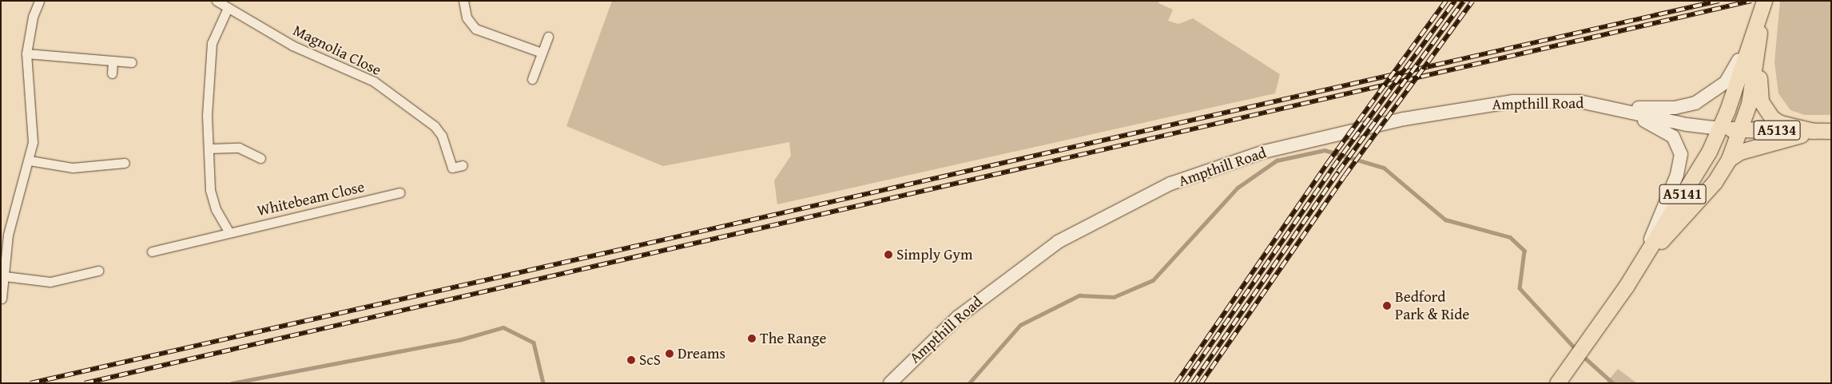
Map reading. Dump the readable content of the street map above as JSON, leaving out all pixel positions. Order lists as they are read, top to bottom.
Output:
{
  "streets": {
    "main road": ["Ampthill Road", "A5134", "A5141"],
    "street": ["Magnolia Close", "Whitebeam Close"]
  },
  "crossings": [
    ["Ampthill Road", "A5134"],
    ["Ampthill Road", "A5141"],
    ["A5134", "A5141"]
  ],
  "places": [
    "Simply Gym",
    "Bedford Park & Ride",
    "The Range",
    "Dreams",
    "ScS"
  ]
}
